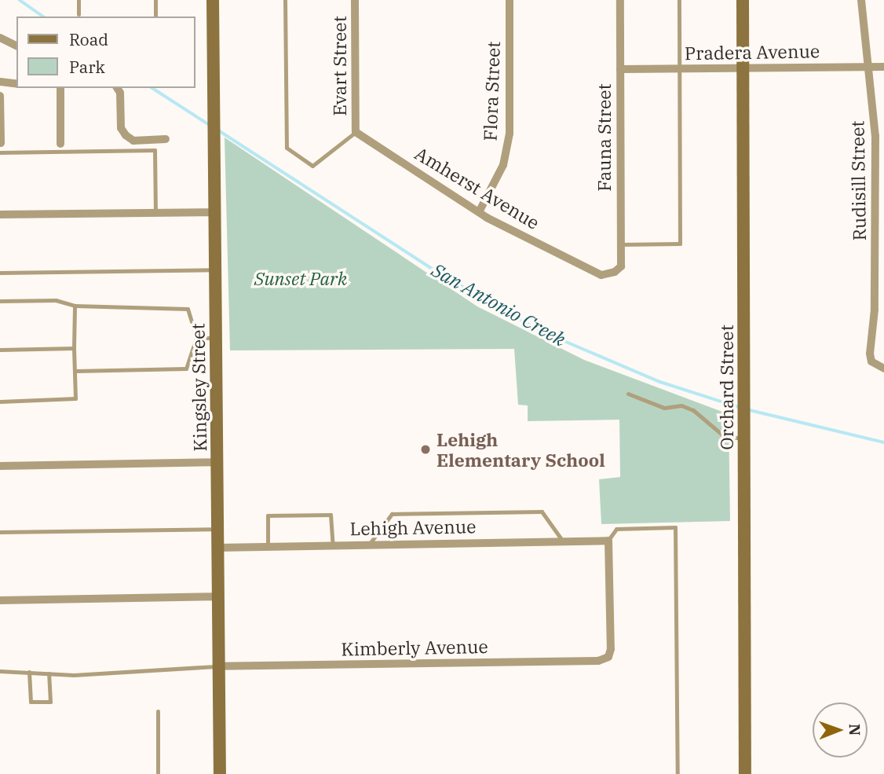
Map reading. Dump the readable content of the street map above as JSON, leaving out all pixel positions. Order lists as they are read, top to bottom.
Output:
{
  "streets": {
    "main road": ["Kingsley Street", "Orchard Street"],
    "street": [
      "Pradera Avenue",
      "Evart Street",
      "Flora Street",
      "Fauna Street",
      "Rudisill Street",
      "Amherst Avenue",
      "Lehigh Avenue",
      "Kimberly Avenue"
    ]
  },
  "crossings": [
    ["Pradera Avenue", "Fauna Street"],
    ["Pradera Avenue", "Rudisill Street"],
    ["Pradera Avenue", "Orchard Street"],
    ["Evart Street", "Amherst Avenue"],
    ["Flora Street", "Amherst Avenue"],
    ["Fauna Street", "Amherst Avenue"],
    ["Kingsley Street", "Lehigh Avenue"],
    ["Kingsley Street", "Kimberly Avenue"],
    ["Lehigh Avenue", "Kimberly Avenue"]
  ],
  "water": ["San Antonio Creek"],
  "parks": ["Sunset Park"],
  "places": ["Lehigh Elementary School"],
  "legend": ["Road", "Park"],
  "north": "right"
}
